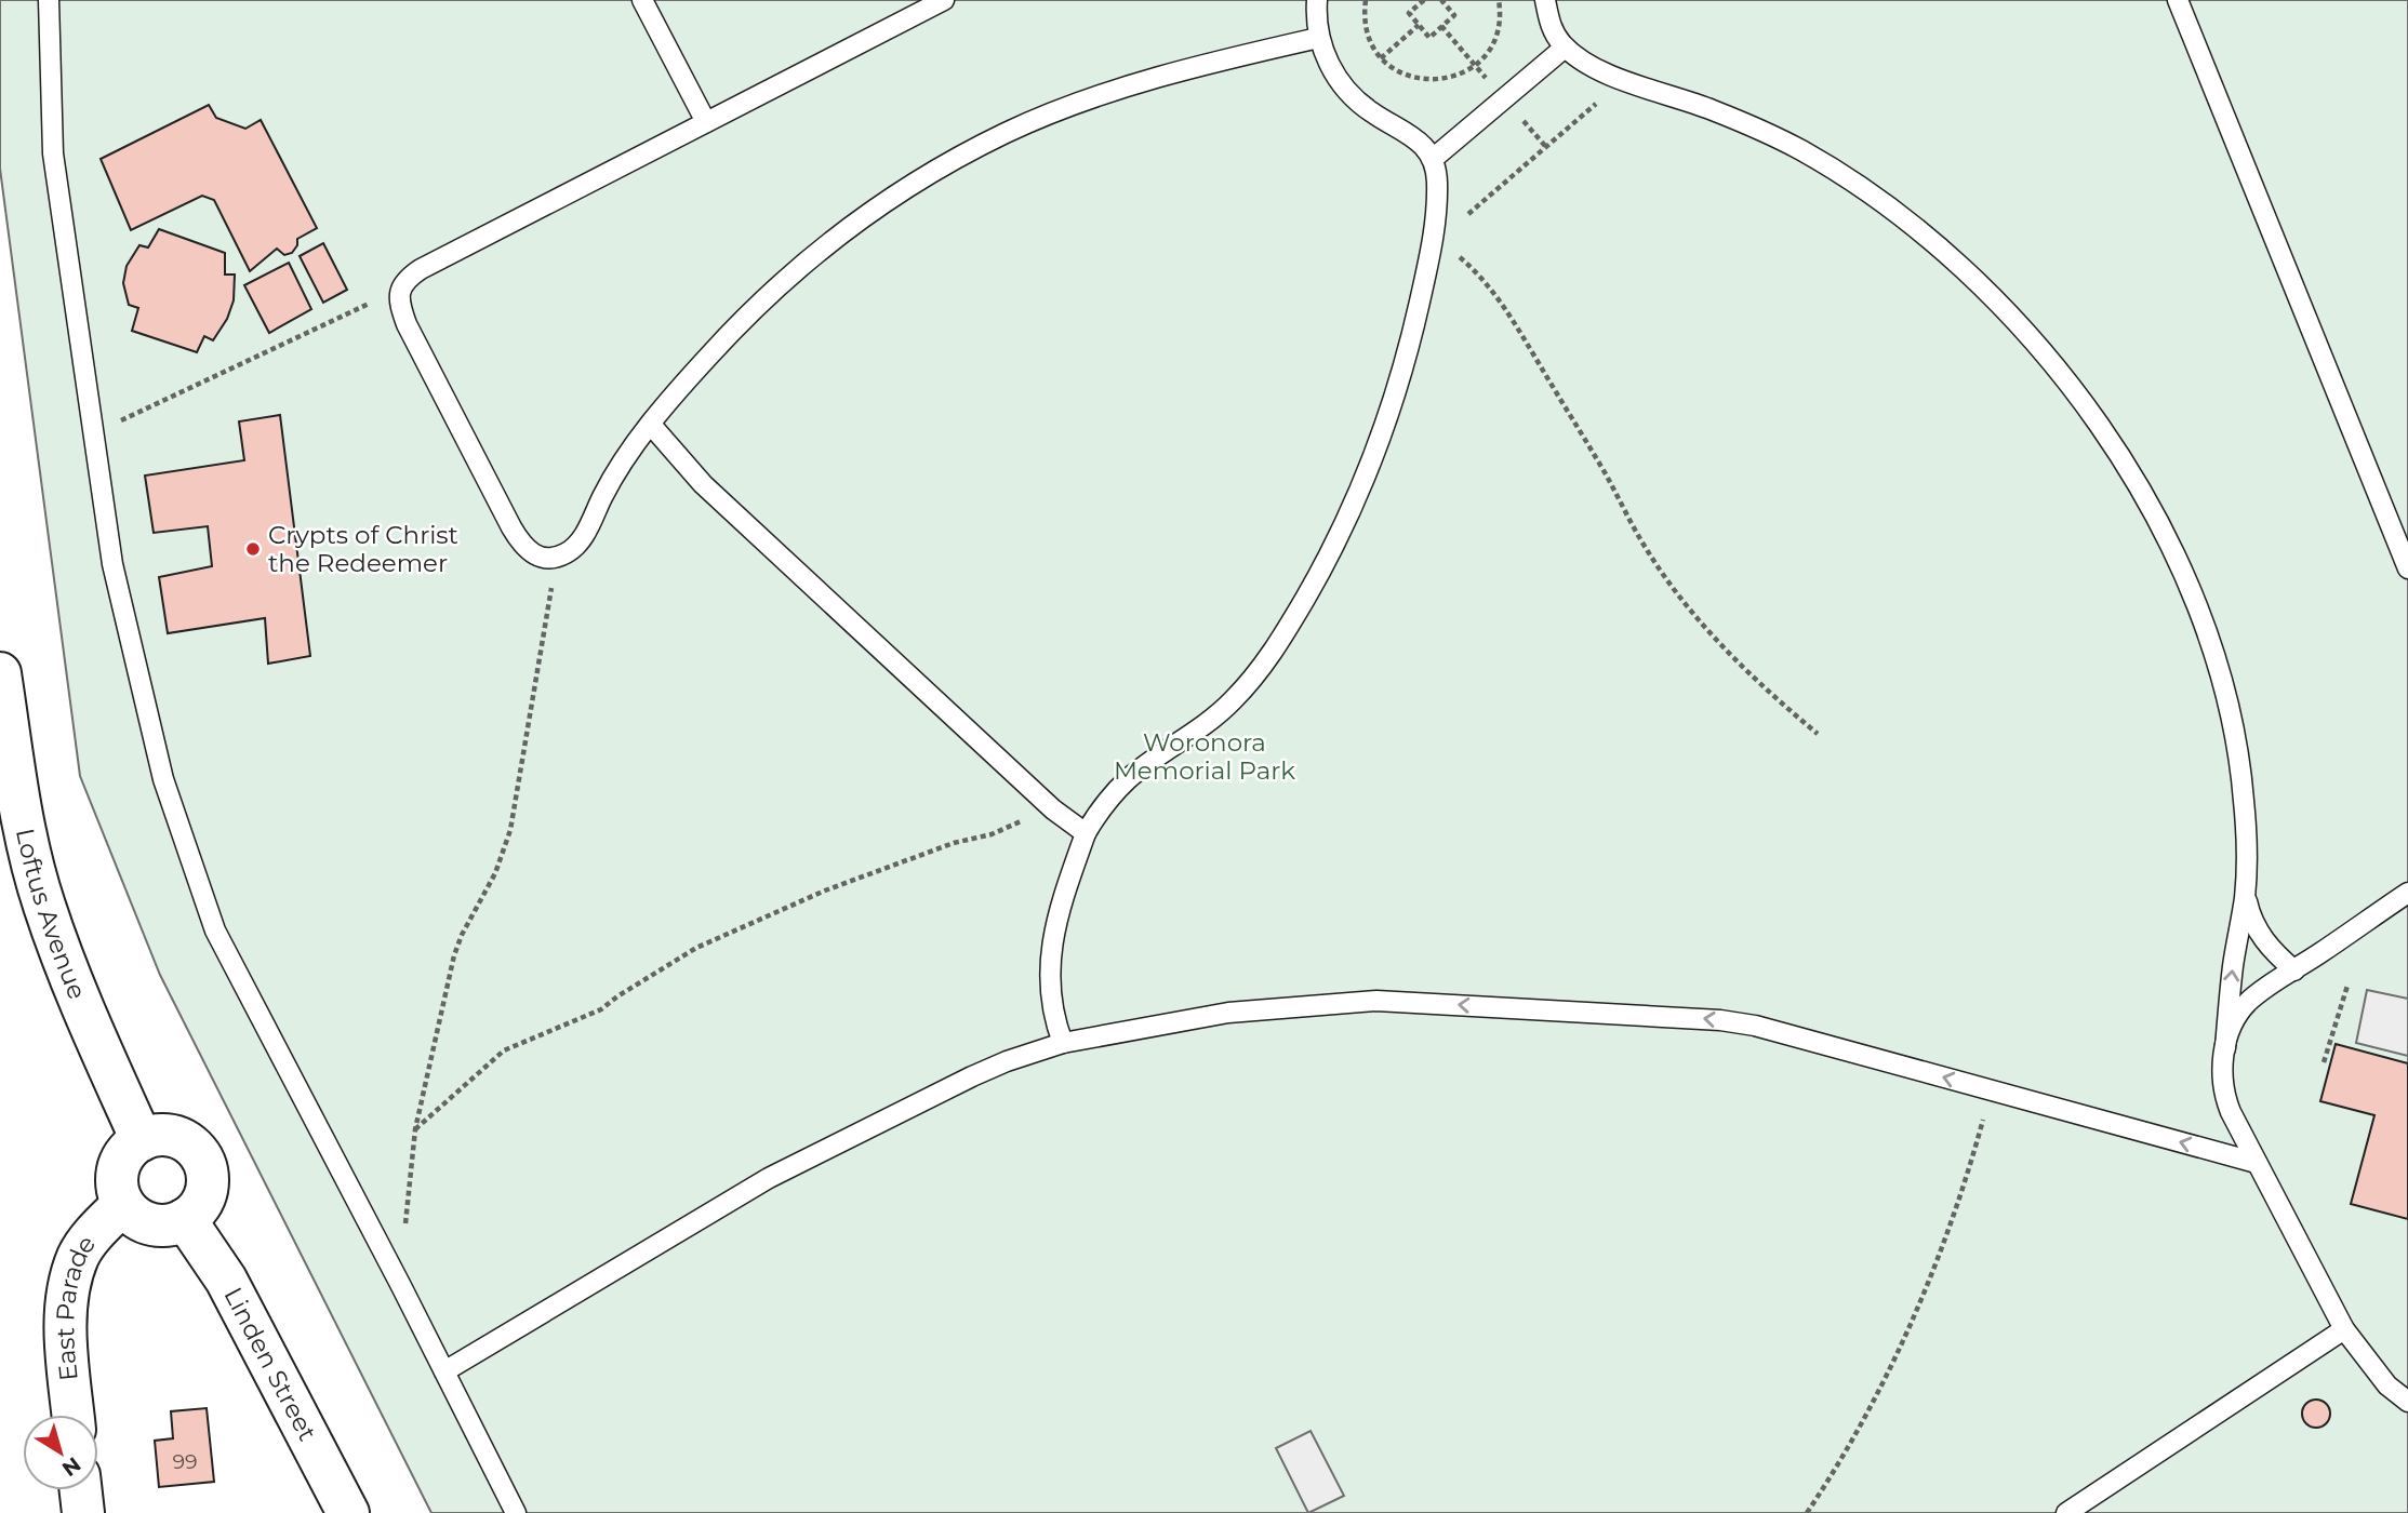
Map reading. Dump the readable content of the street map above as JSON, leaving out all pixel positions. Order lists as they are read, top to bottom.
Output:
{
  "streets": {
    "street": ["Loftus Avenue", "East Parade", "Linden Street"]
  },
  "crossings": [
    ["Loftus Avenue", "East Parade"],
    ["Loftus Avenue", "Linden Street"],
    ["East Parade", "Linden Street"]
  ],
  "parks": ["Woronora Memorial Park"],
  "places": ["Crypts of Christ the Redeemer"],
  "house_numbers": ["99"],
  "north": "bottom right"
}
